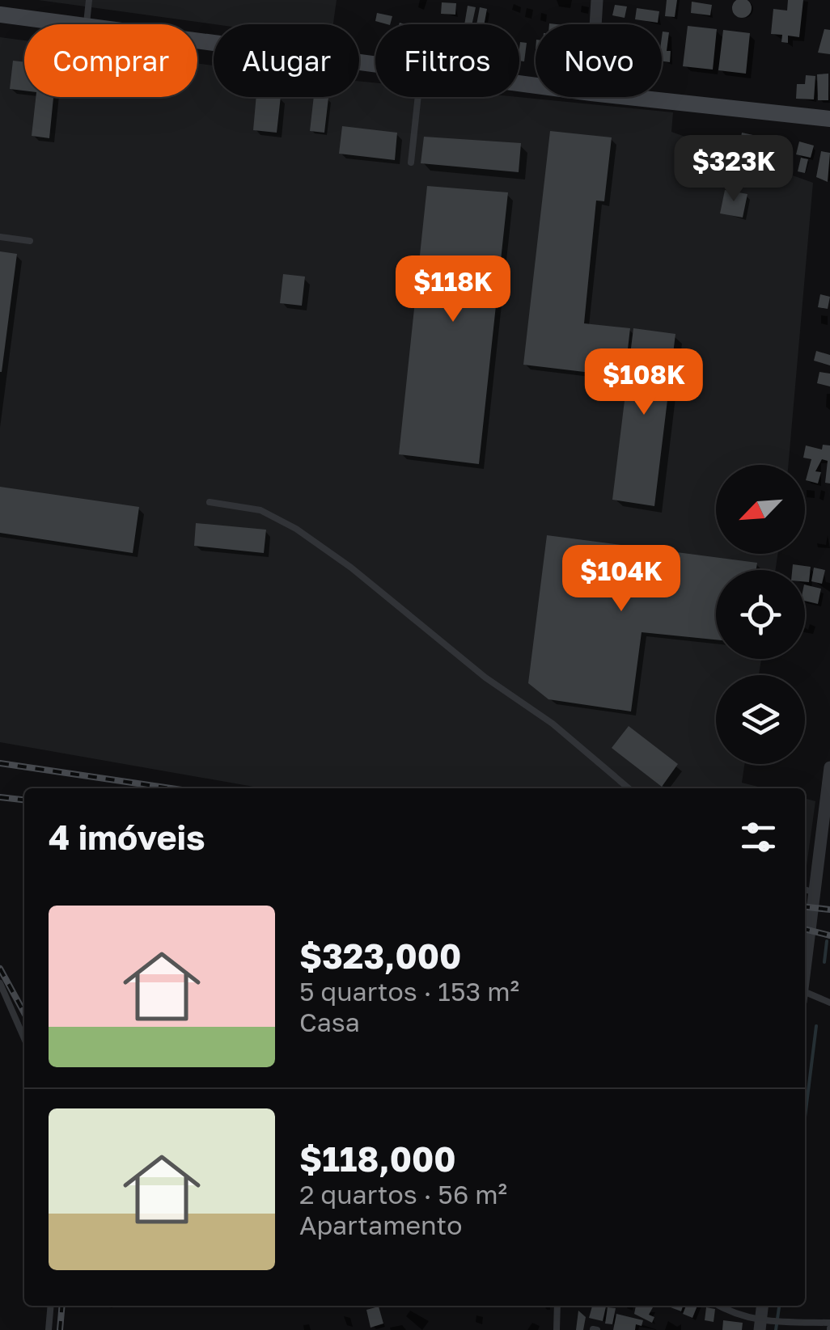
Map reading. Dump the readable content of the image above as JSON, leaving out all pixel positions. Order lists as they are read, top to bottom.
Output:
{
  "north": "bottom left",
  "page": {
    "chip": [
      "Comprar",
      "Alugar",
      "Filtros",
      "Novo"
    ],
    "price": [
      "$323K",
      "$118K",
      "$108K",
      "$104K"
    ],
    "heading": "4 imóveis",
    "list": [
      {
        "name": "$323,000",
        "note": "5 quartos · 153 m² · Casa"
      },
      {
        "name": "$118,000",
        "note": "2 quartos · 56 m² · Apartamento"
      }
    ]
  }
}
